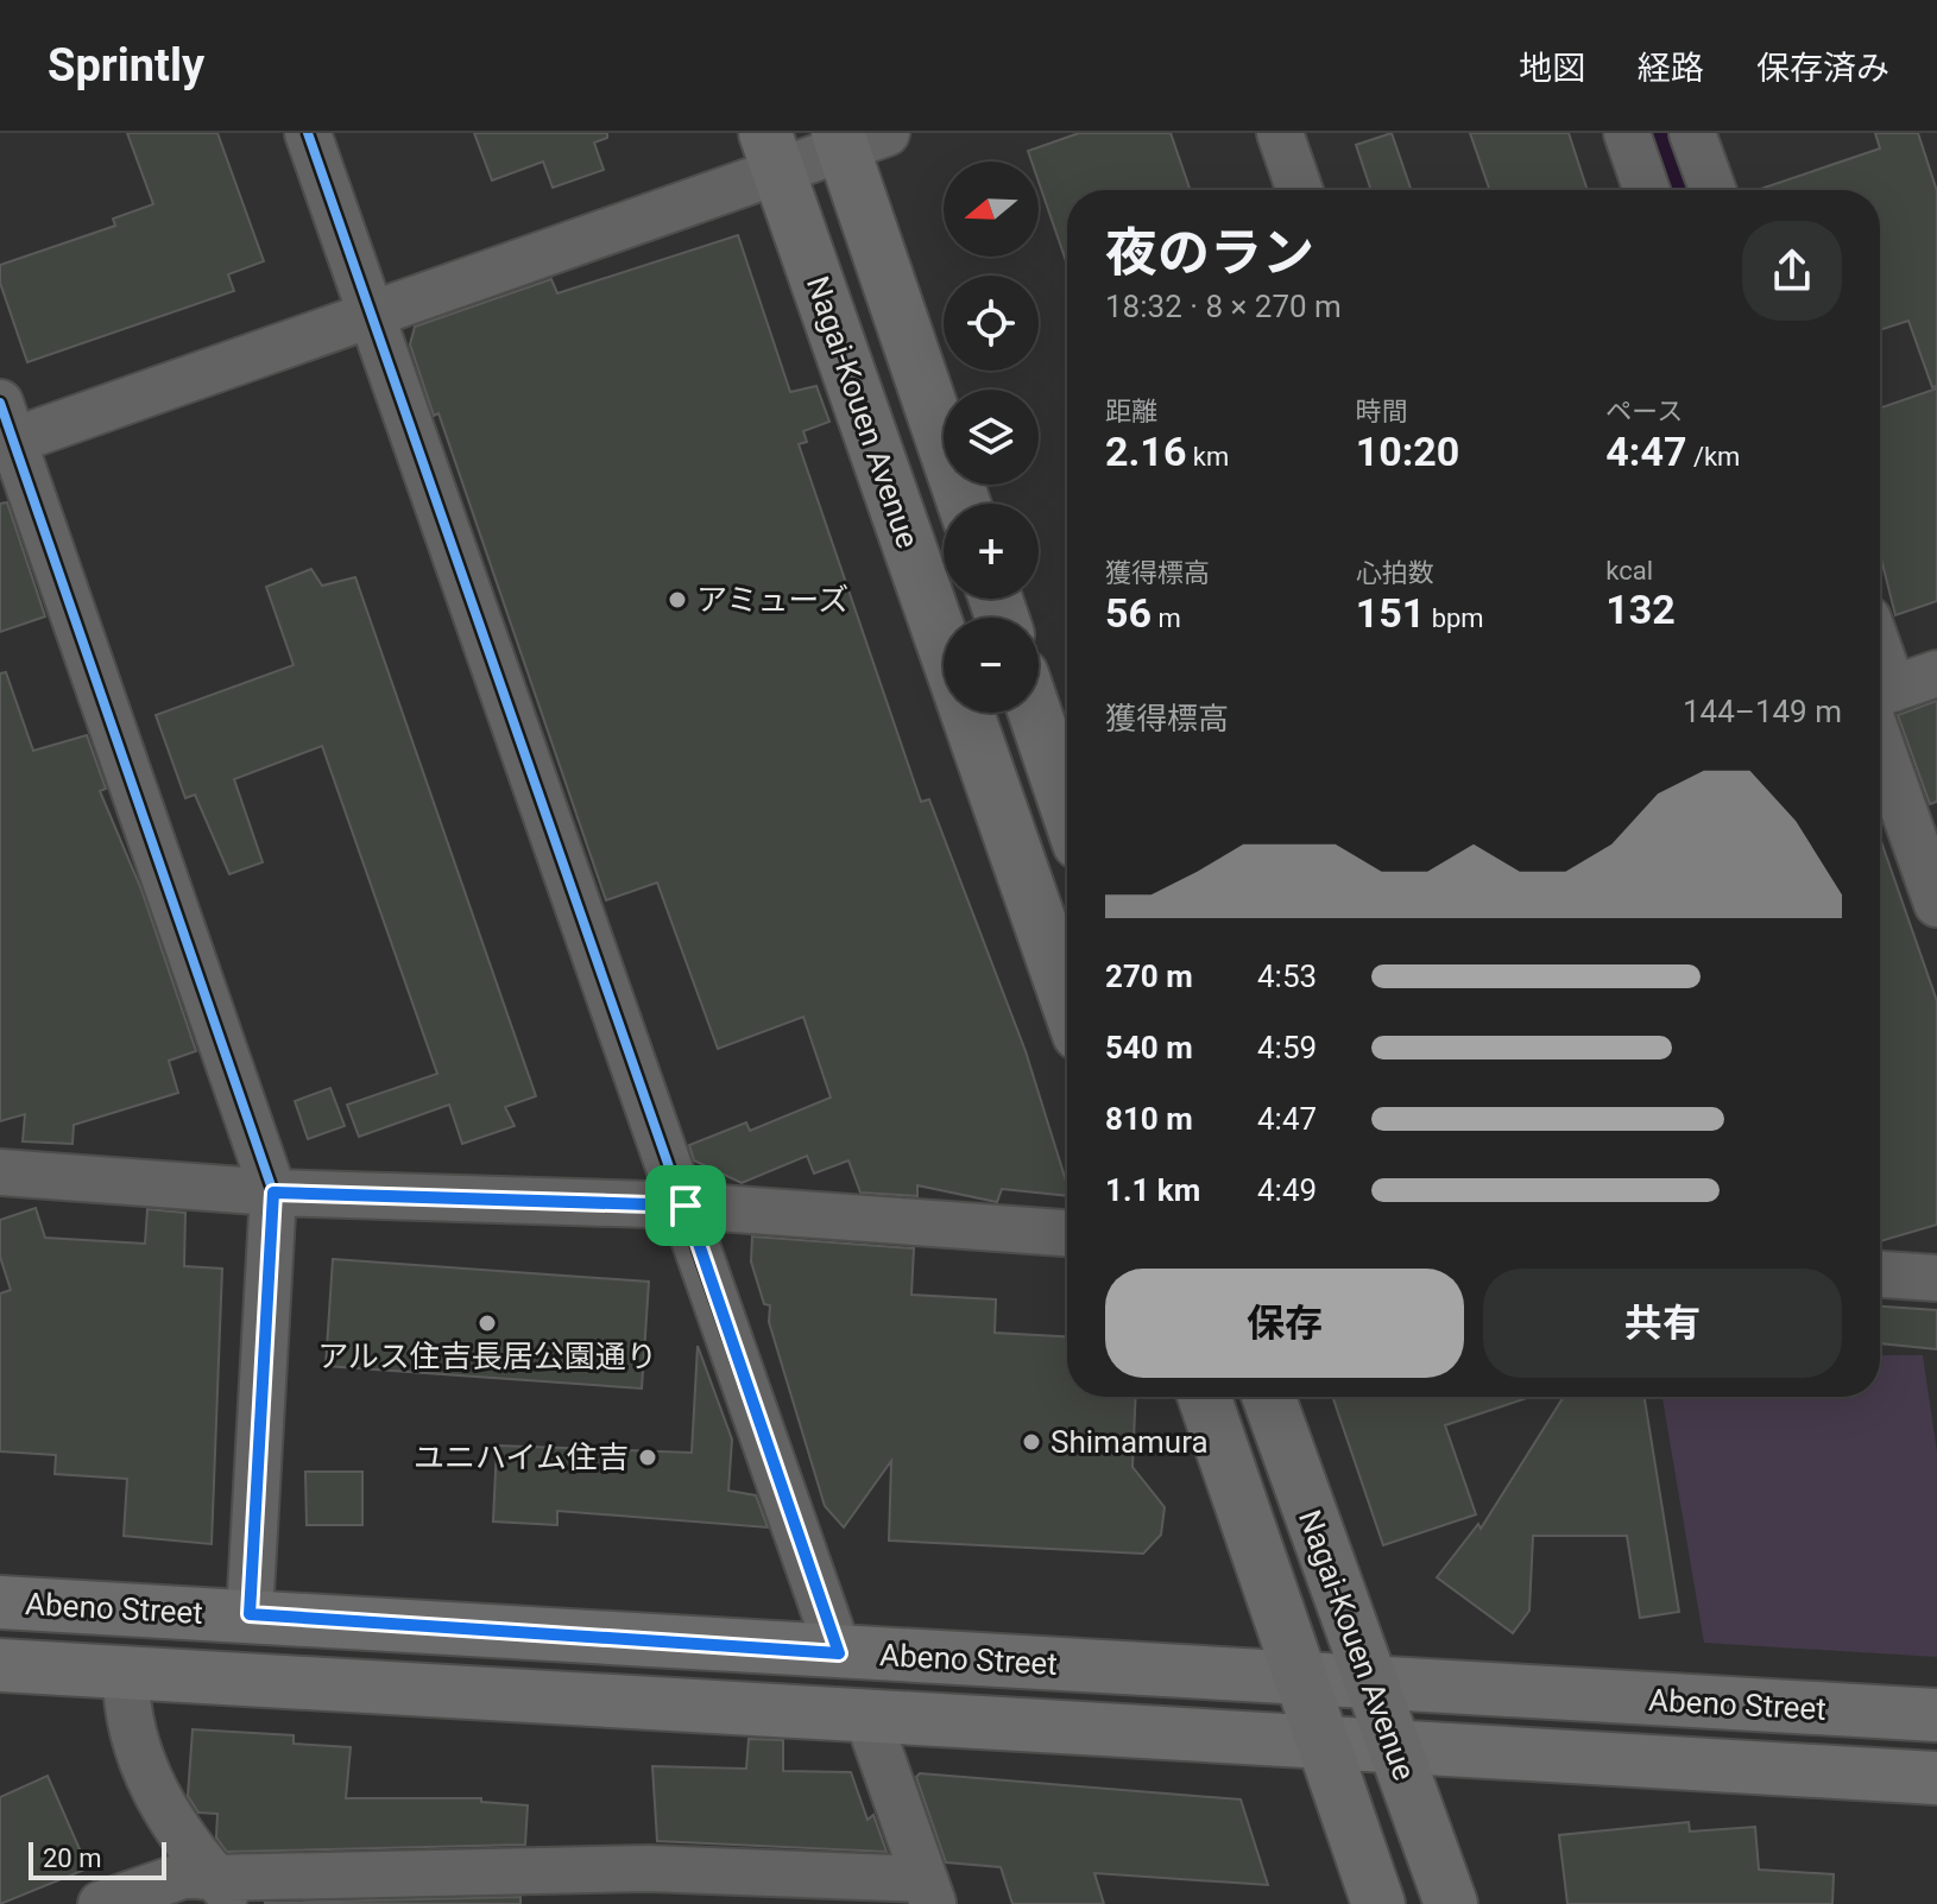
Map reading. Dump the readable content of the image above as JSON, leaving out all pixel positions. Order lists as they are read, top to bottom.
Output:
{
  "streets": {
    "highway": ["Nagai-Kouen Avenue"],
    "main road": ["Abeno Street"]
  },
  "crossings": [
    ["Nagai-Kouen Avenue", "Abeno Street"]
  ],
  "places": [
    "アミューズ",
    "アルス住吉長居公園通り",
    "Shimamura",
    "ユニハイム住吉"
  ],
  "scale_bar": "20 m",
  "north": "left",
  "page": {
    "header": "Sprintly",
    "nav": ["地図", "経路", "保存済み"],
    "map_buttons": ["+", "−"],
    "heading": ["夜のラン", "18:32 · 8 × 270 m"],
    "stats": [
      ["距離", "2.16 km"],
      ["時間", "10:20"],
      ["ペース", "4:47 /km"],
      ["獲得標高", "56 m"],
      ["心拍数", "151 bpm"],
      ["kcal", "132"]
    ],
    "chart": ["獲得標高", "144–149 m"],
    "list": [
      {
        "name": "270 m",
        "note": "4:53"
      },
      {
        "name": "540 m",
        "note": "4:59"
      },
      {
        "name": "810 m",
        "note": "4:47"
      },
      {
        "name": "1.1 km",
        "note": "4:49"
      }
    ],
    "buttons": ["保存", "共有"],
    "scale": "20 m"
  }
}
